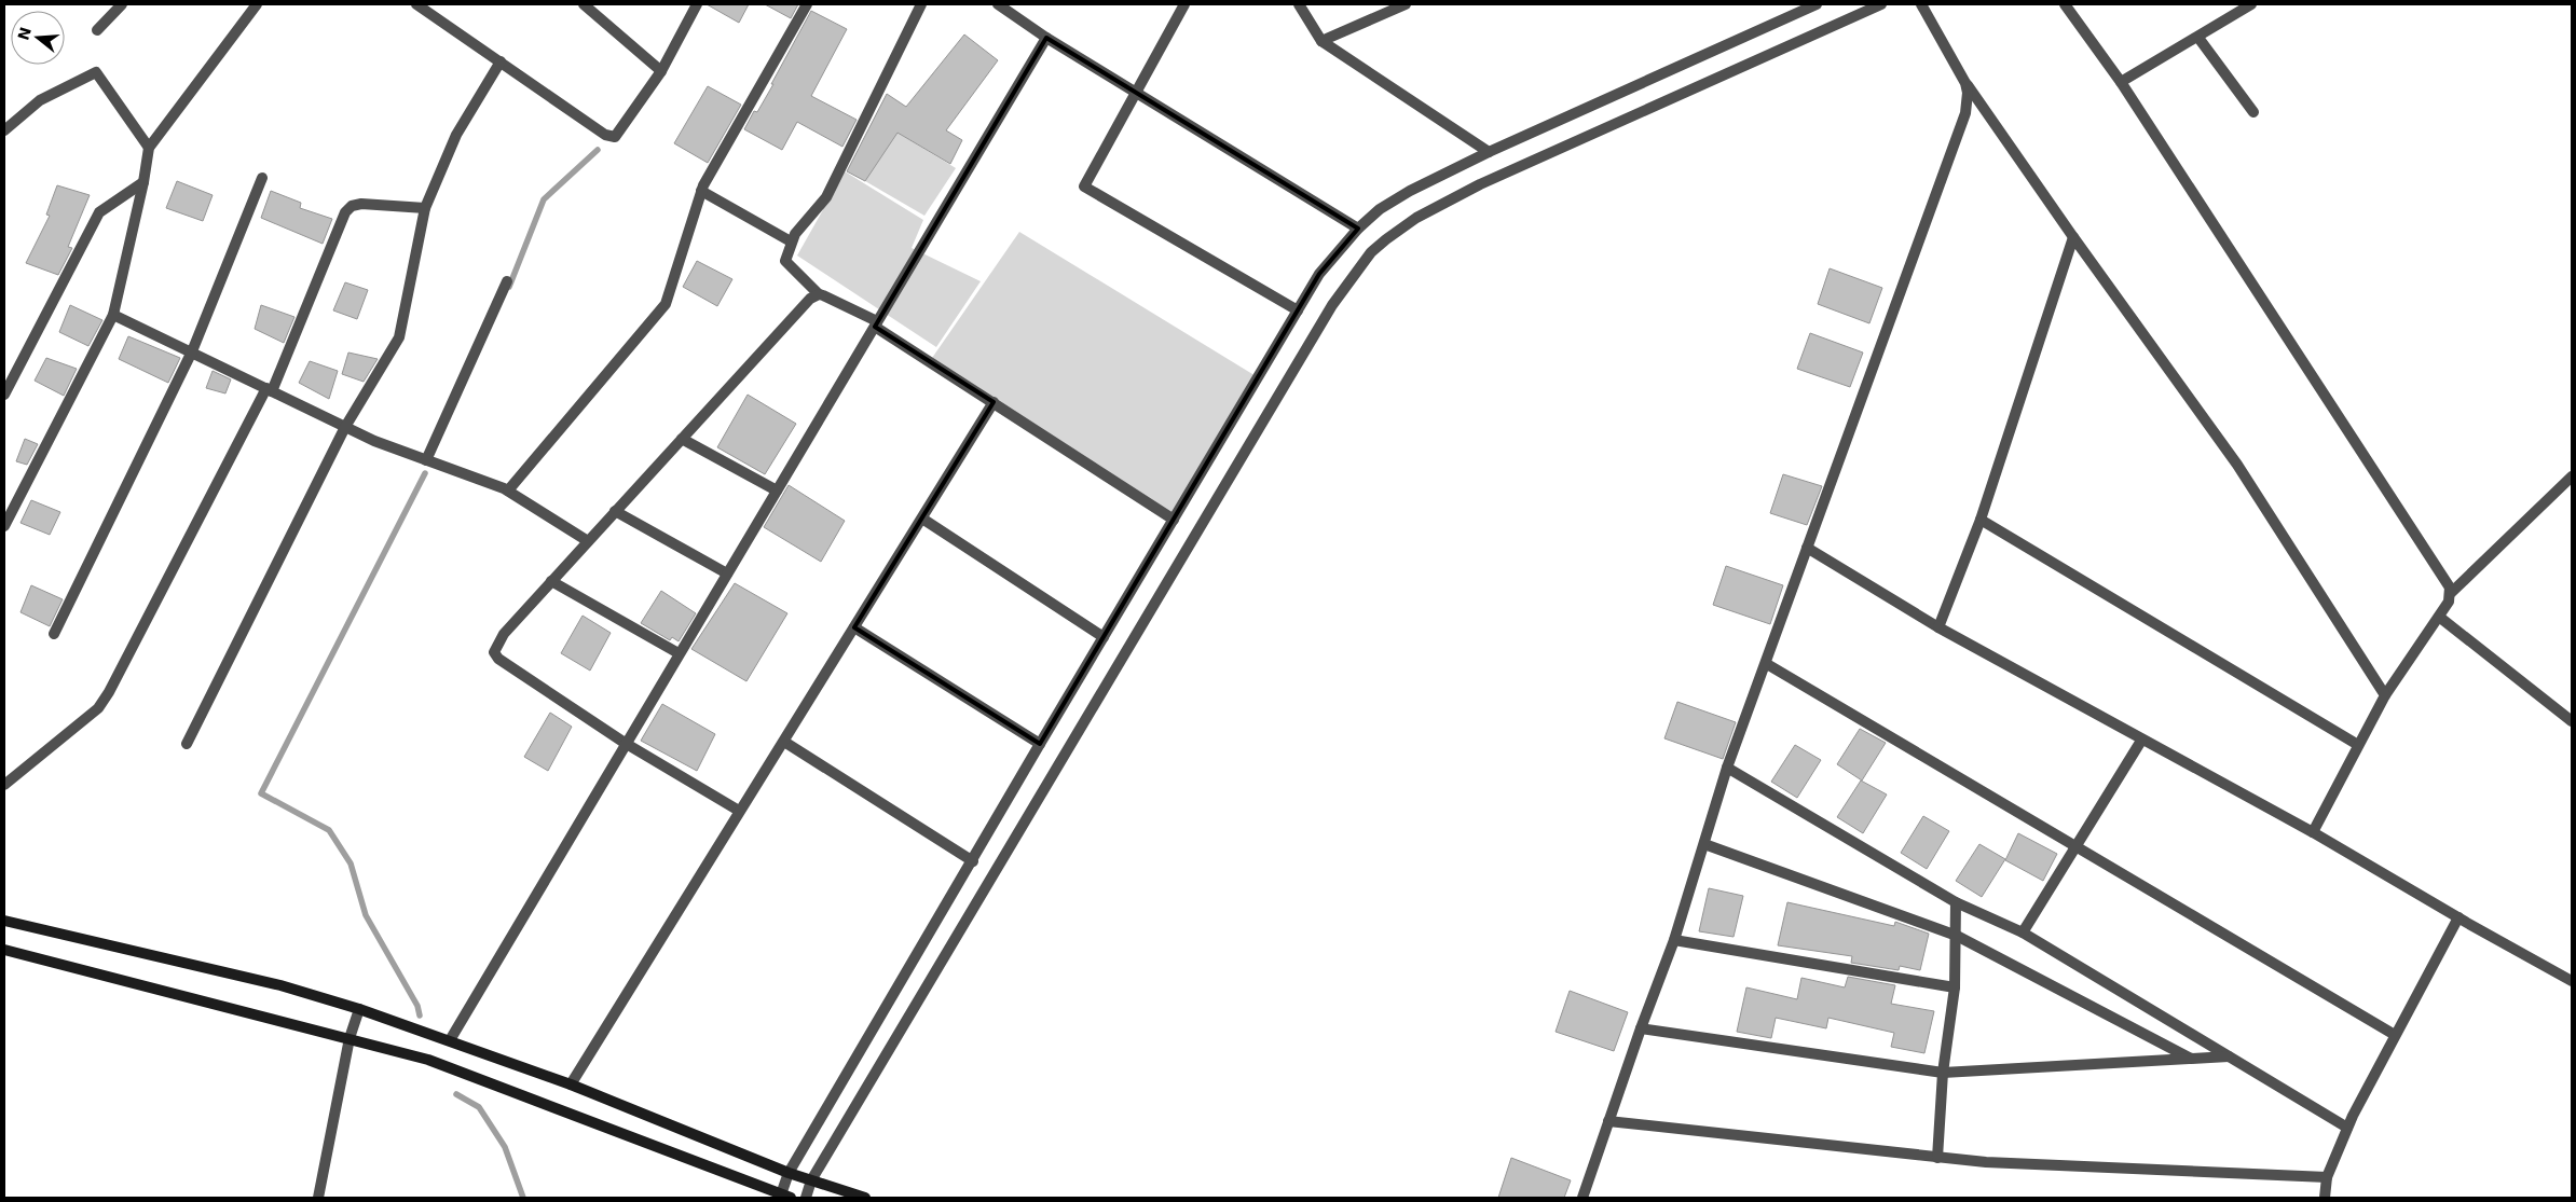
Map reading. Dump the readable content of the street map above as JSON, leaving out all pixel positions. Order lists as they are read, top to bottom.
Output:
{
  "north": "left"
}
